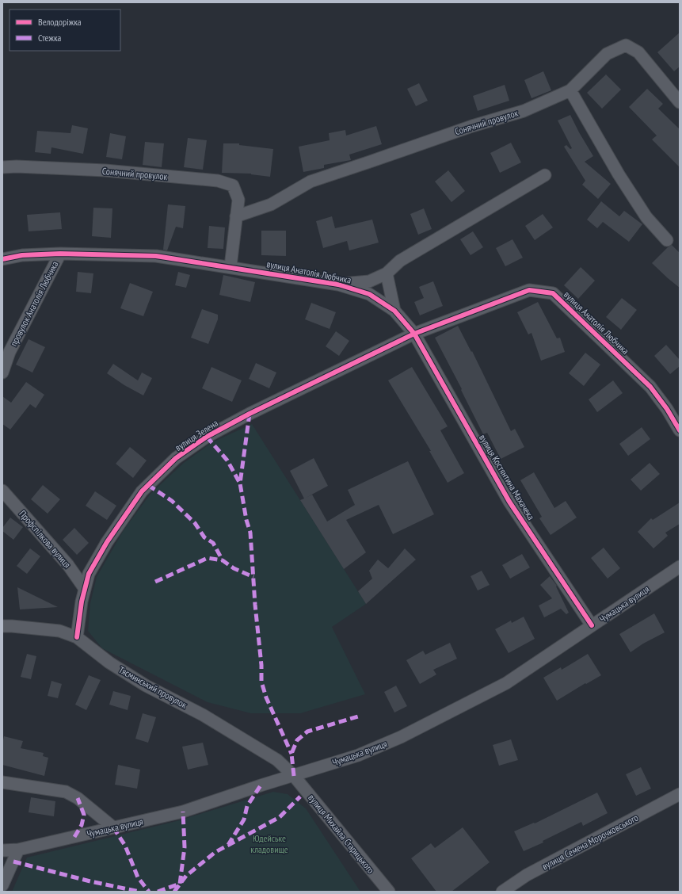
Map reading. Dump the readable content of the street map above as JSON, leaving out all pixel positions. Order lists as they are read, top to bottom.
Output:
{
  "streets": {
    "street": [
      "Сонячний провулок",
      "вулиця Анатолія Любчика",
      "провулок Анатолія Любчика",
      "вулиця Зелена",
      "вулиця Костянтина Махачека",
      "Профспілкова вулиця",
      "Чумацька вулиця",
      "Тясминський провулок",
      "вулиця Михайла Старицького",
      "вулиця Семена Морочковського"
    ]
  },
  "crossings": [
    ["Сонячний провулок", "вулиця Анатолія Любчика"],
    ["вулиця Анатолія Любчика", "провулок Анатолія Любчика"],
    ["вулиця Анатолія Любчика", "вулиця Зелена"],
    ["вулиця Анатолія Любчика", "вулиця Костянтина Махачека"],
    ["вулиця Зелена", "вулиця Костянтина Махачека"],
    ["вулиця Зелена", "Профспілкова вулиця"],
    ["вулиця Зелена", "Тясминський провулок"],
    ["вулиця Костянтина Махачека", "Чумацька вулиця"],
    ["Чумацька вулиця", "Тясминський провулок"],
    ["Чумацька вулиця", "вулиця Михайла Старицького"],
    ["Тясминський провулок", "вулиця Михайла Старицького"]
  ],
  "parks": ["Юдейське кладовище"],
  "legend": ["Велодоріжка", "Стежка"]
}
